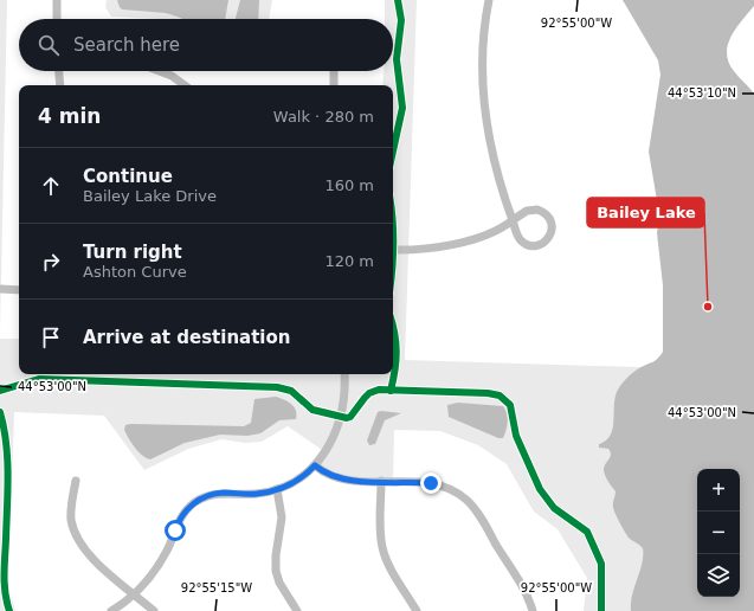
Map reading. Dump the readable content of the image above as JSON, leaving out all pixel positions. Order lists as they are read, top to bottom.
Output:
{
  "places": ["Bailey Lake"],
  "page": {
    "search": "Search here",
    "heading": ["4 min", "Walk · 280 m"],
    "list": [
      ["Continue", "Bailey Lake Drive", "160 m"],
      ["Turn right", "Ashton Curve", "120 m"],
      "Arrive at destination"
    ],
    "map_buttons": ["+", "−"]
  },
  "coordinates": [
    "92°55'00\"W",
    "44°53'10\"N",
    "44°53'00\"N",
    "92°55'15\"W"
  ]
}
